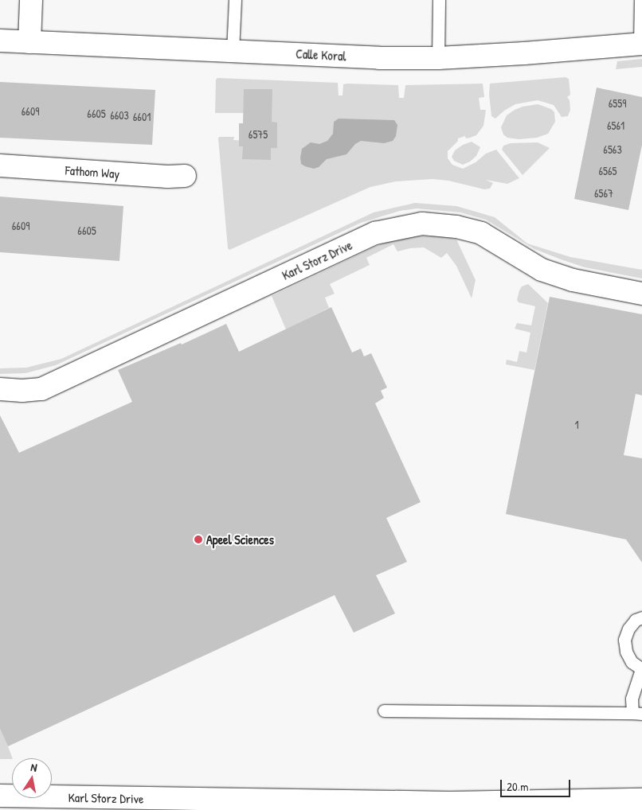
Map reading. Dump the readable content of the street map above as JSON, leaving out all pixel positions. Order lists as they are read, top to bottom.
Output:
{
  "streets": {
    "street": ["Calle Koral", "Fathom Way", "Karl Storz Drive"]
  },
  "places": ["Apeel Sciences"],
  "house_numbers": [
    "6559",
    "6609",
    "6605",
    "6603",
    "6601",
    "6561",
    "6575",
    "6563",
    "6565",
    "6567",
    "6609",
    "6605",
    "1"
  ],
  "scale_bar": "20 m",
  "north": "top"
}
